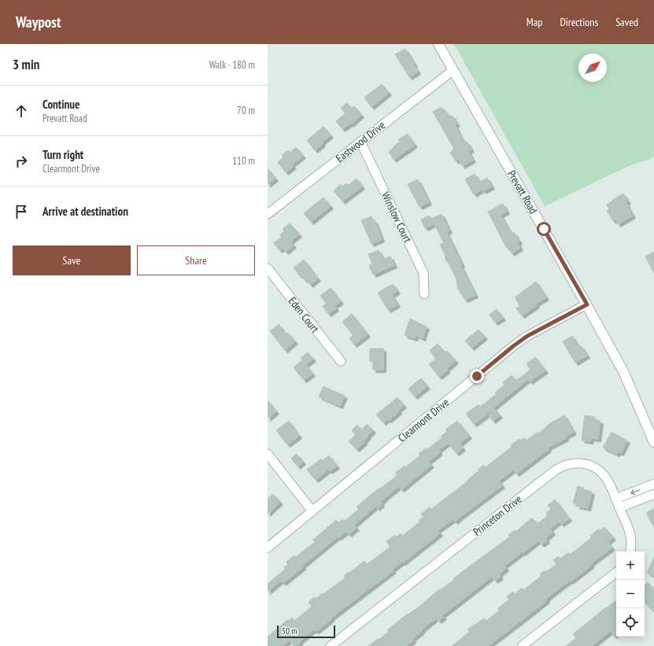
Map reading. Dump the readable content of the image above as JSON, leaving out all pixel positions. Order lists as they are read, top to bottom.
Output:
{
  "streets": {
    "street": [
      "Eastwood Drive",
      "Prevatt Road",
      "Winslow Court",
      "Eden Court",
      "Clearmont Drive",
      "Princeton Drive"
    ]
  },
  "crossings": [
    ["Eastwood Drive", "Prevatt Road"],
    ["Eastwood Drive", "Winslow Court"],
    ["Prevatt Road", "Clearmont Drive"]
  ],
  "scale_bar": "50 m",
  "north": "top right",
  "page": {
    "header": "Waypost",
    "nav": ["Map", "Directions", "Saved"],
    "heading": ["3 min", "Walk · 180 m"],
    "list": [
      ["Continue", "Prevatt Road", "70 m"],
      ["Turn right", "Clearmont Drive", "110 m"],
      "Arrive at destination"
    ],
    "buttons": ["Save", "Share"],
    "map_buttons": ["+", "−"],
    "scale": "50 m"
  }
}
